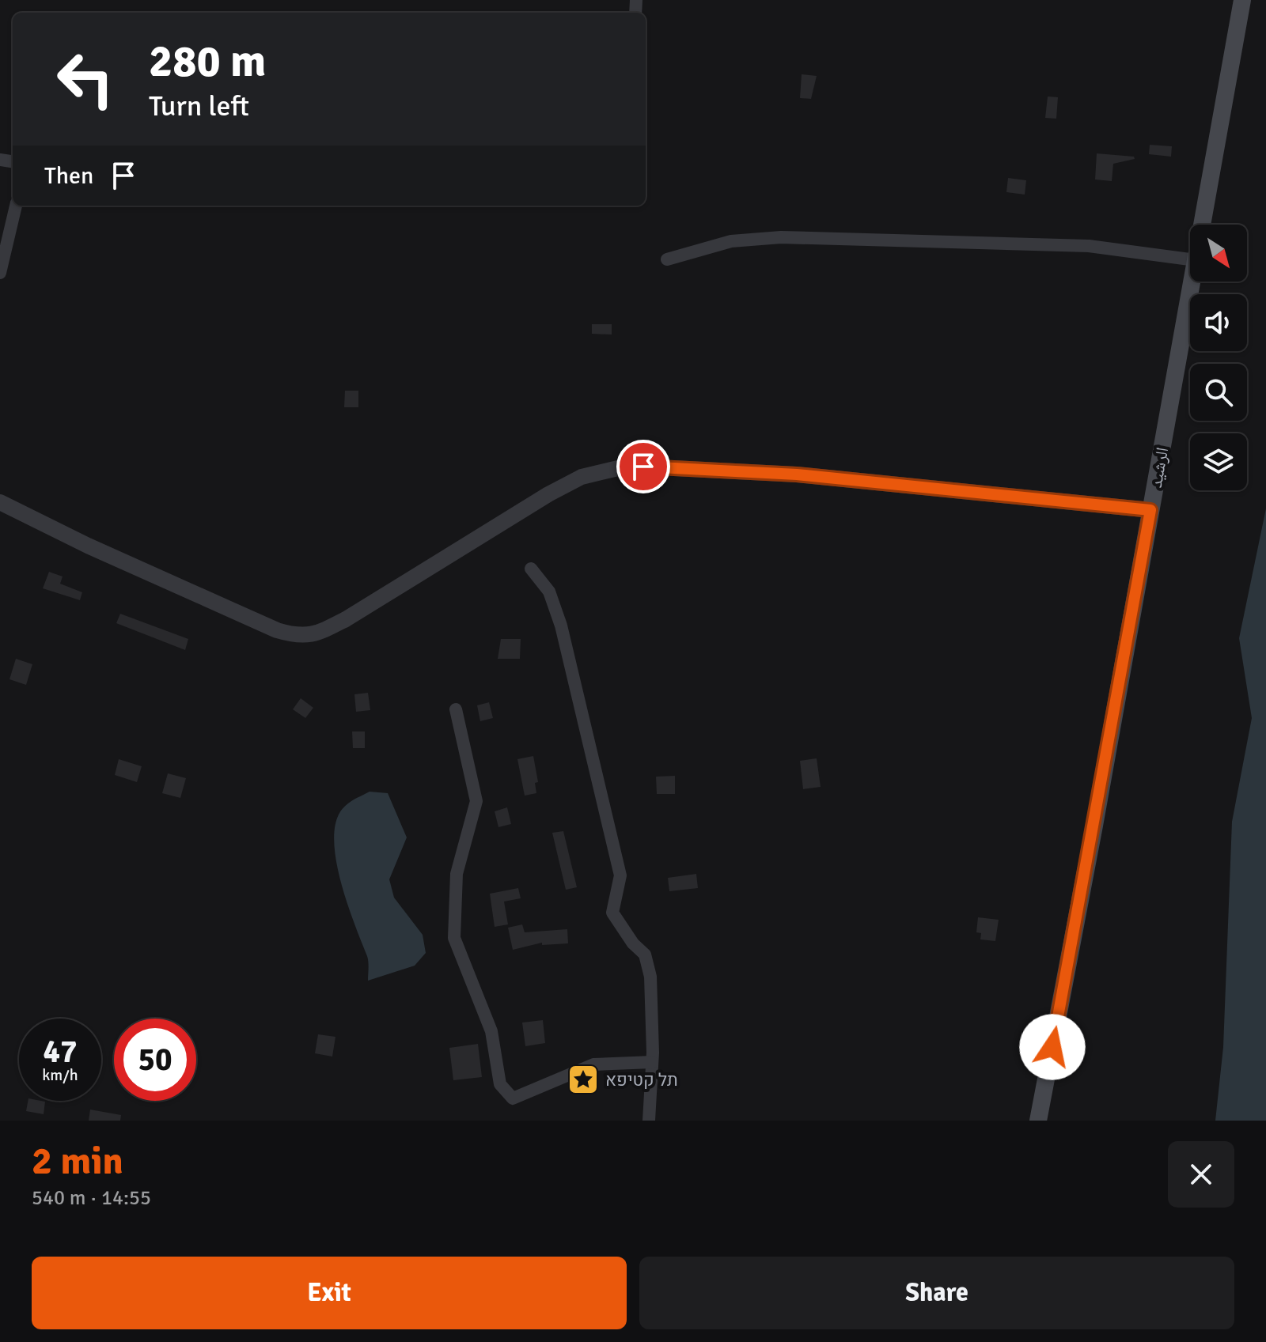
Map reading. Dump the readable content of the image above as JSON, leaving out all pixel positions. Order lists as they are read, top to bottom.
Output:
{
  "streets": {
    "main road": ["الرشيد"]
  },
  "places": {
    "place": ["תל קטיפא"]
  },
  "north": "bottom right",
  "page": {
    "turn": ["280 m", "Turn left"],
    "then": "Then",
    "speed": "47 km/h",
    "limit": "50",
    "heading": ["2 min", "540 m · 14:55"],
    "buttons": ["Exit", "Share"]
  }
}
